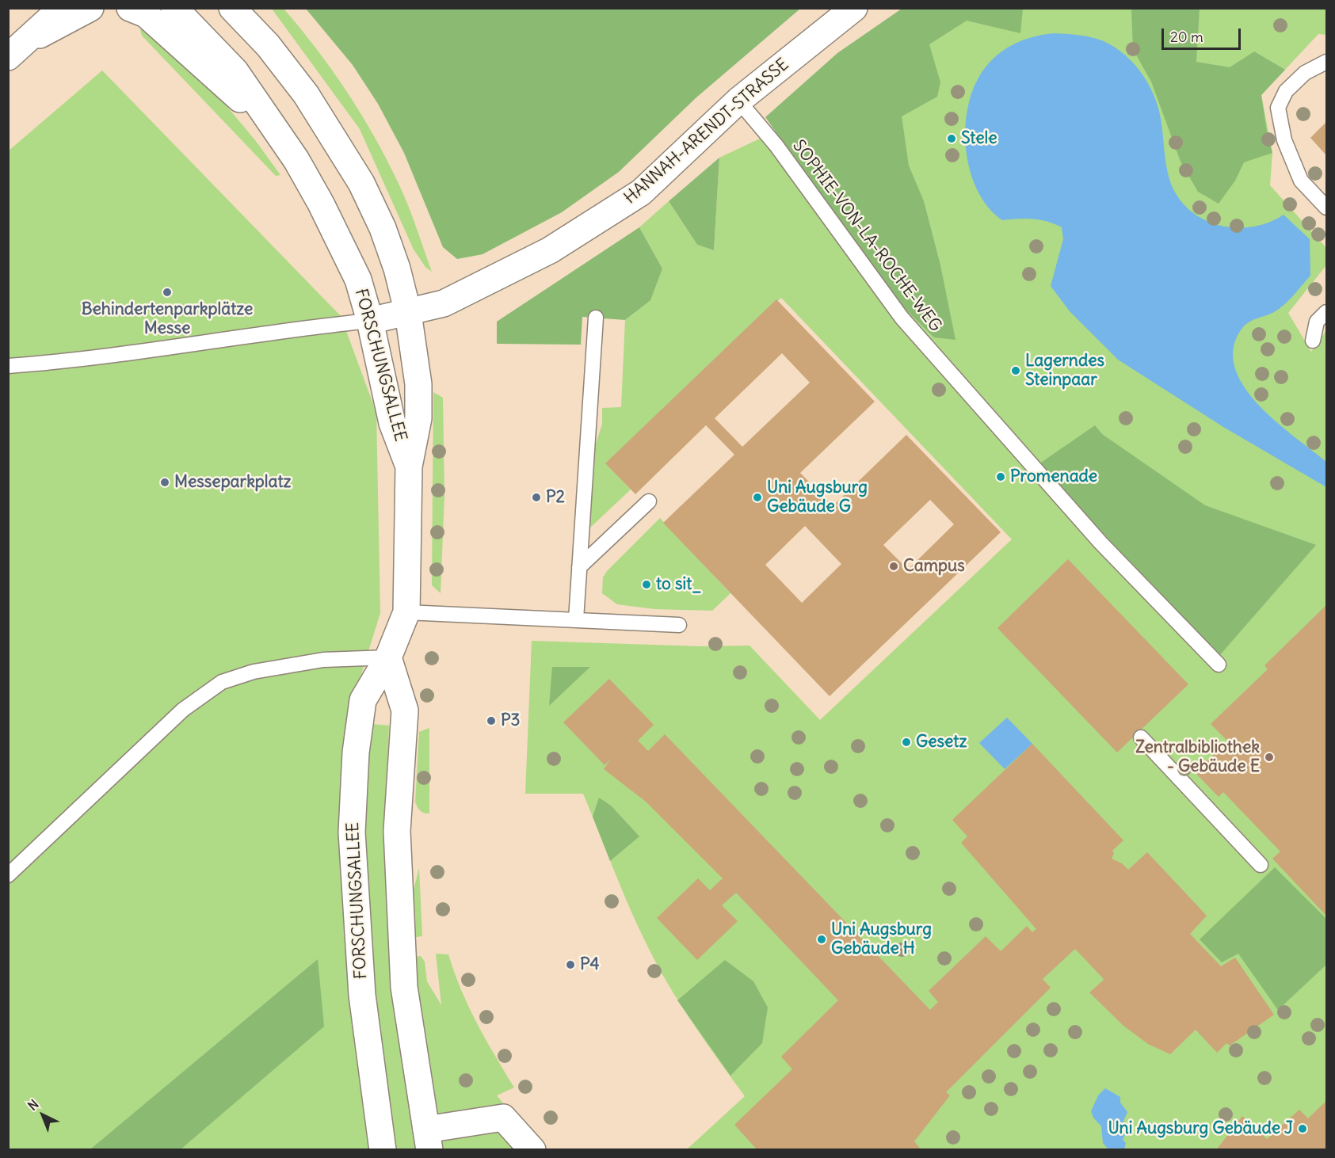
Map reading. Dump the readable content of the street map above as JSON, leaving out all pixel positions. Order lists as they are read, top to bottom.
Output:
{
  "streets": {
    "street": ["HANNAH-ARENDT-STRASSE", "FORSCHUNGSALLEE"],
    "lane": ["SOPHIE-VON-LA-ROCHE-WEG"]
  },
  "crossings": [
    ["HANNAH-ARENDT-STRASSE", "SOPHIE-VON-LA-ROCHE-WEG"],
    ["HANNAH-ARENDT-STRASSE", "FORSCHUNGSALLEE"]
  ],
  "places": [
    "Stele",
    "Behindertenparkplätze Messe",
    "Lagerndes Steinpaar",
    "Promenade",
    "Messeparkplatz",
    "P2",
    "Uni Augsburg Gebäude G",
    "Campus",
    "to sit_",
    "P3",
    "Gesetz",
    "Zentralbibliothek - Gebäude E",
    "Uni Augsburg Gebäude H",
    "P4",
    "Uni Augsburg Gebäude J"
  ],
  "scale_bar": "20 m",
  "north": "top left"
}
